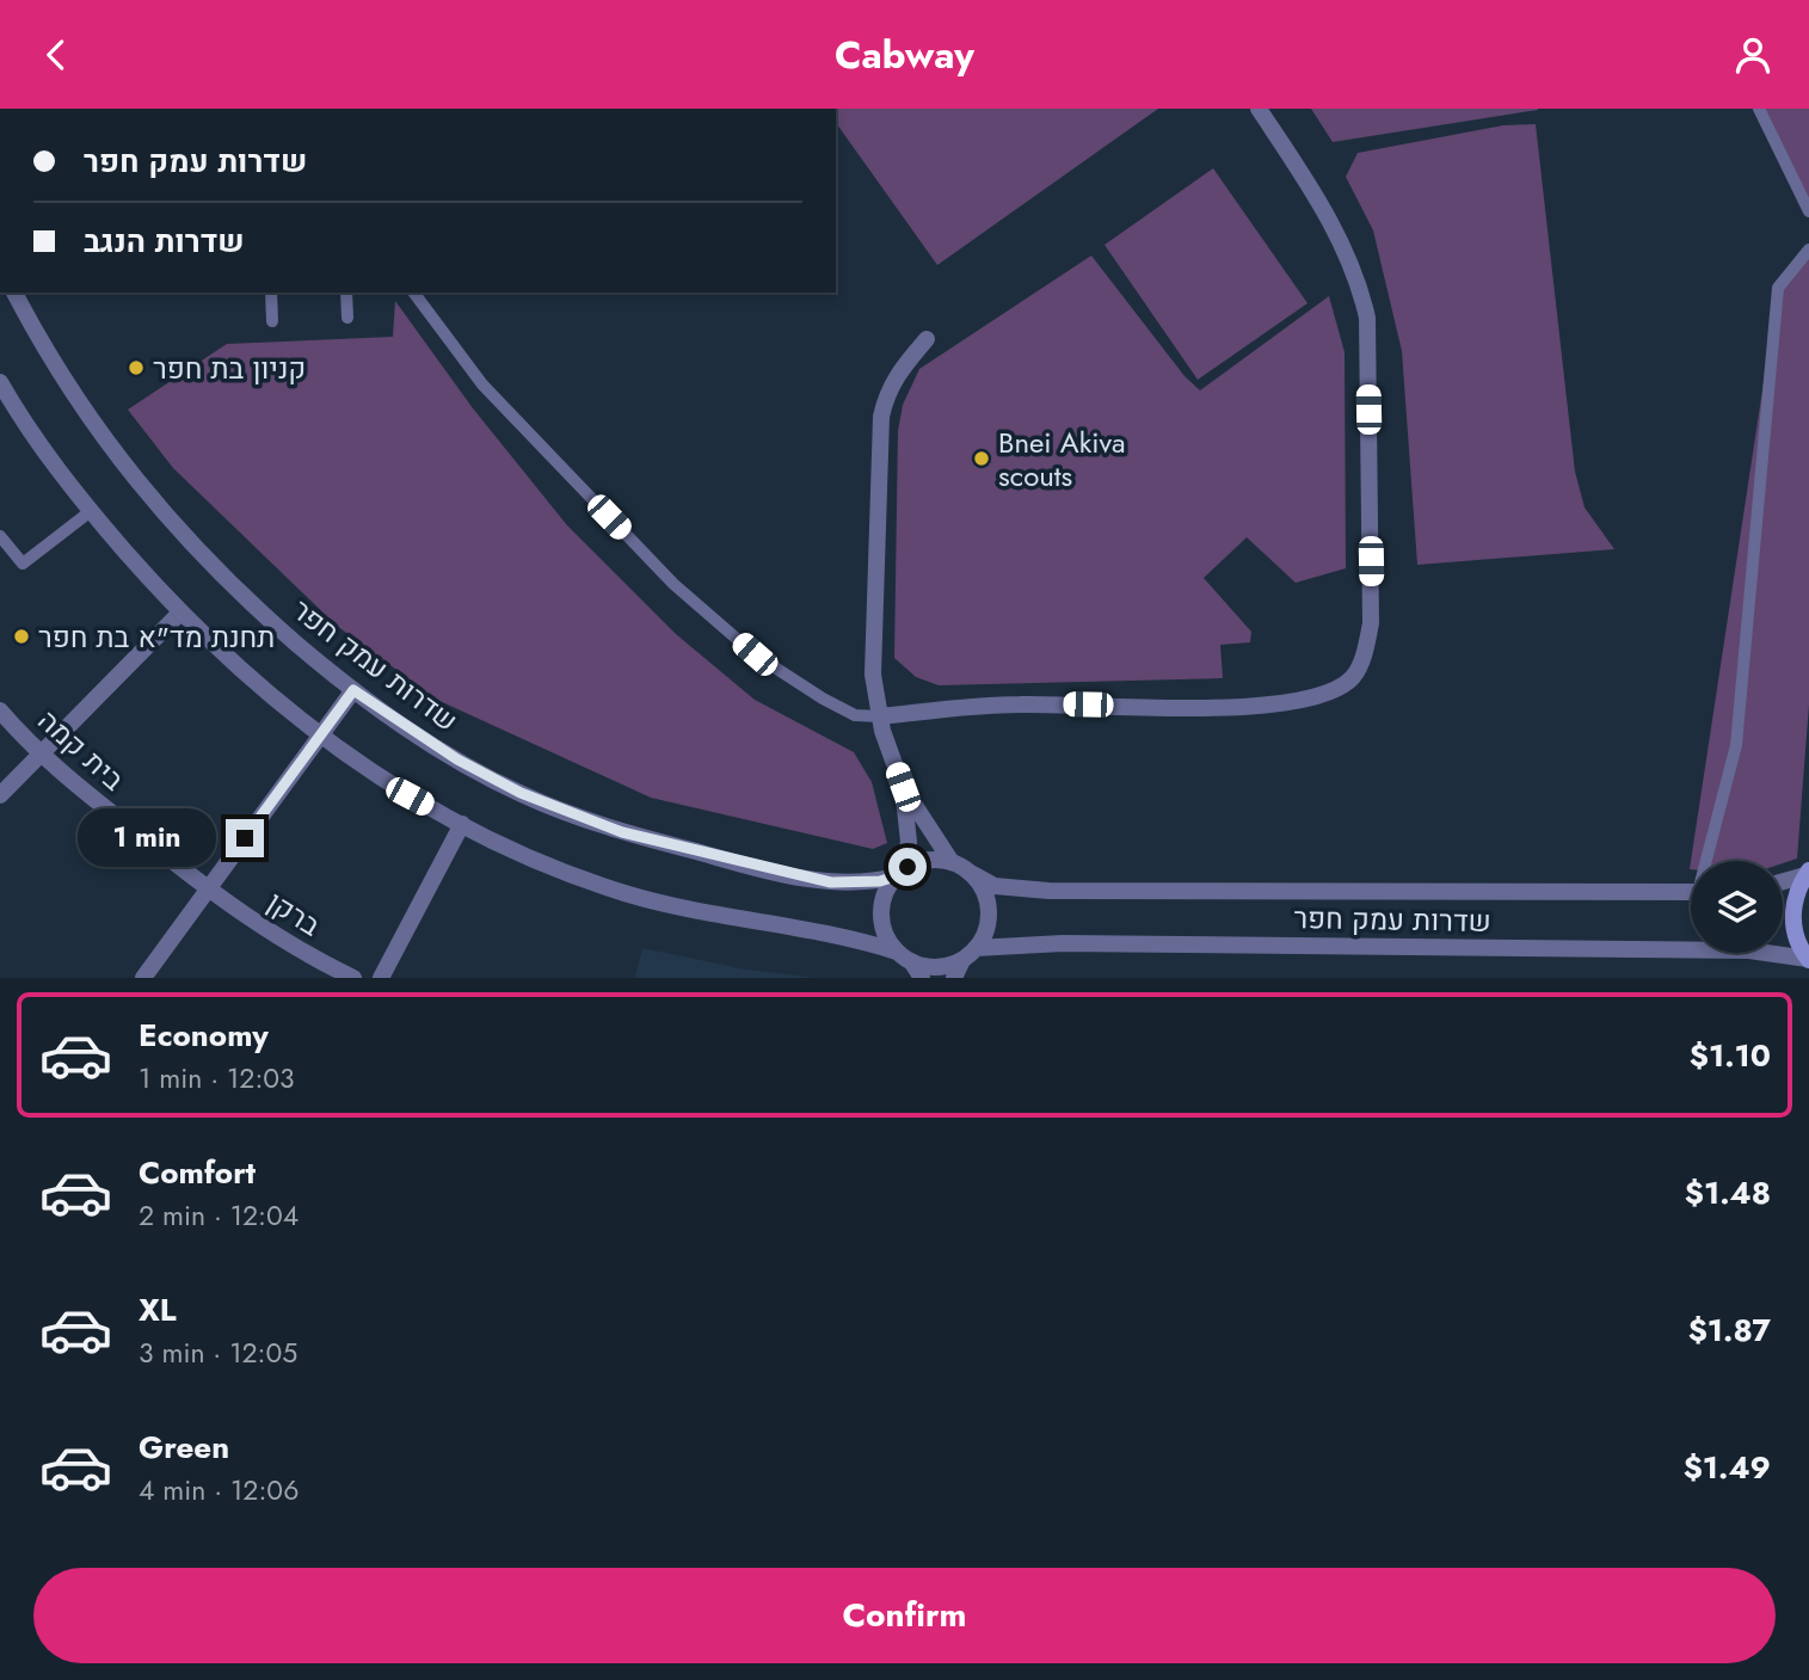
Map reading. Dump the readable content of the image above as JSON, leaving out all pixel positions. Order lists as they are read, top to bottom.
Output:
{
  "streets": {
    "street": ["שדרות עמק חפר", "בית קמה", "ברקן"]
  },
  "crossings": [
    ["בית קמה", "ברקן"]
  ],
  "places": ["קניון בת חפר", "Bnei Akiva scouts", "תחנת מד\"א בת חפר"],
  "page": {
    "header": "Cabway",
    "banner": ["שדרות עמק חפר", "שדרות הנגב"],
    "bubble": "1 min",
    "list": [
      {
        "name": "Economy",
        "note": "1 min · 12:03",
        "value": "$1.10"
      },
      {
        "name": "Comfort",
        "note": "2 min · 12:04",
        "value": "$1.48"
      },
      {
        "name": "XL",
        "note": "3 min · 12:05",
        "value": "$1.87"
      },
      {
        "name": "Green",
        "note": "4 min · 12:06",
        "value": "$1.49"
      }
    ],
    "buttons": "Confirm"
  }
}
